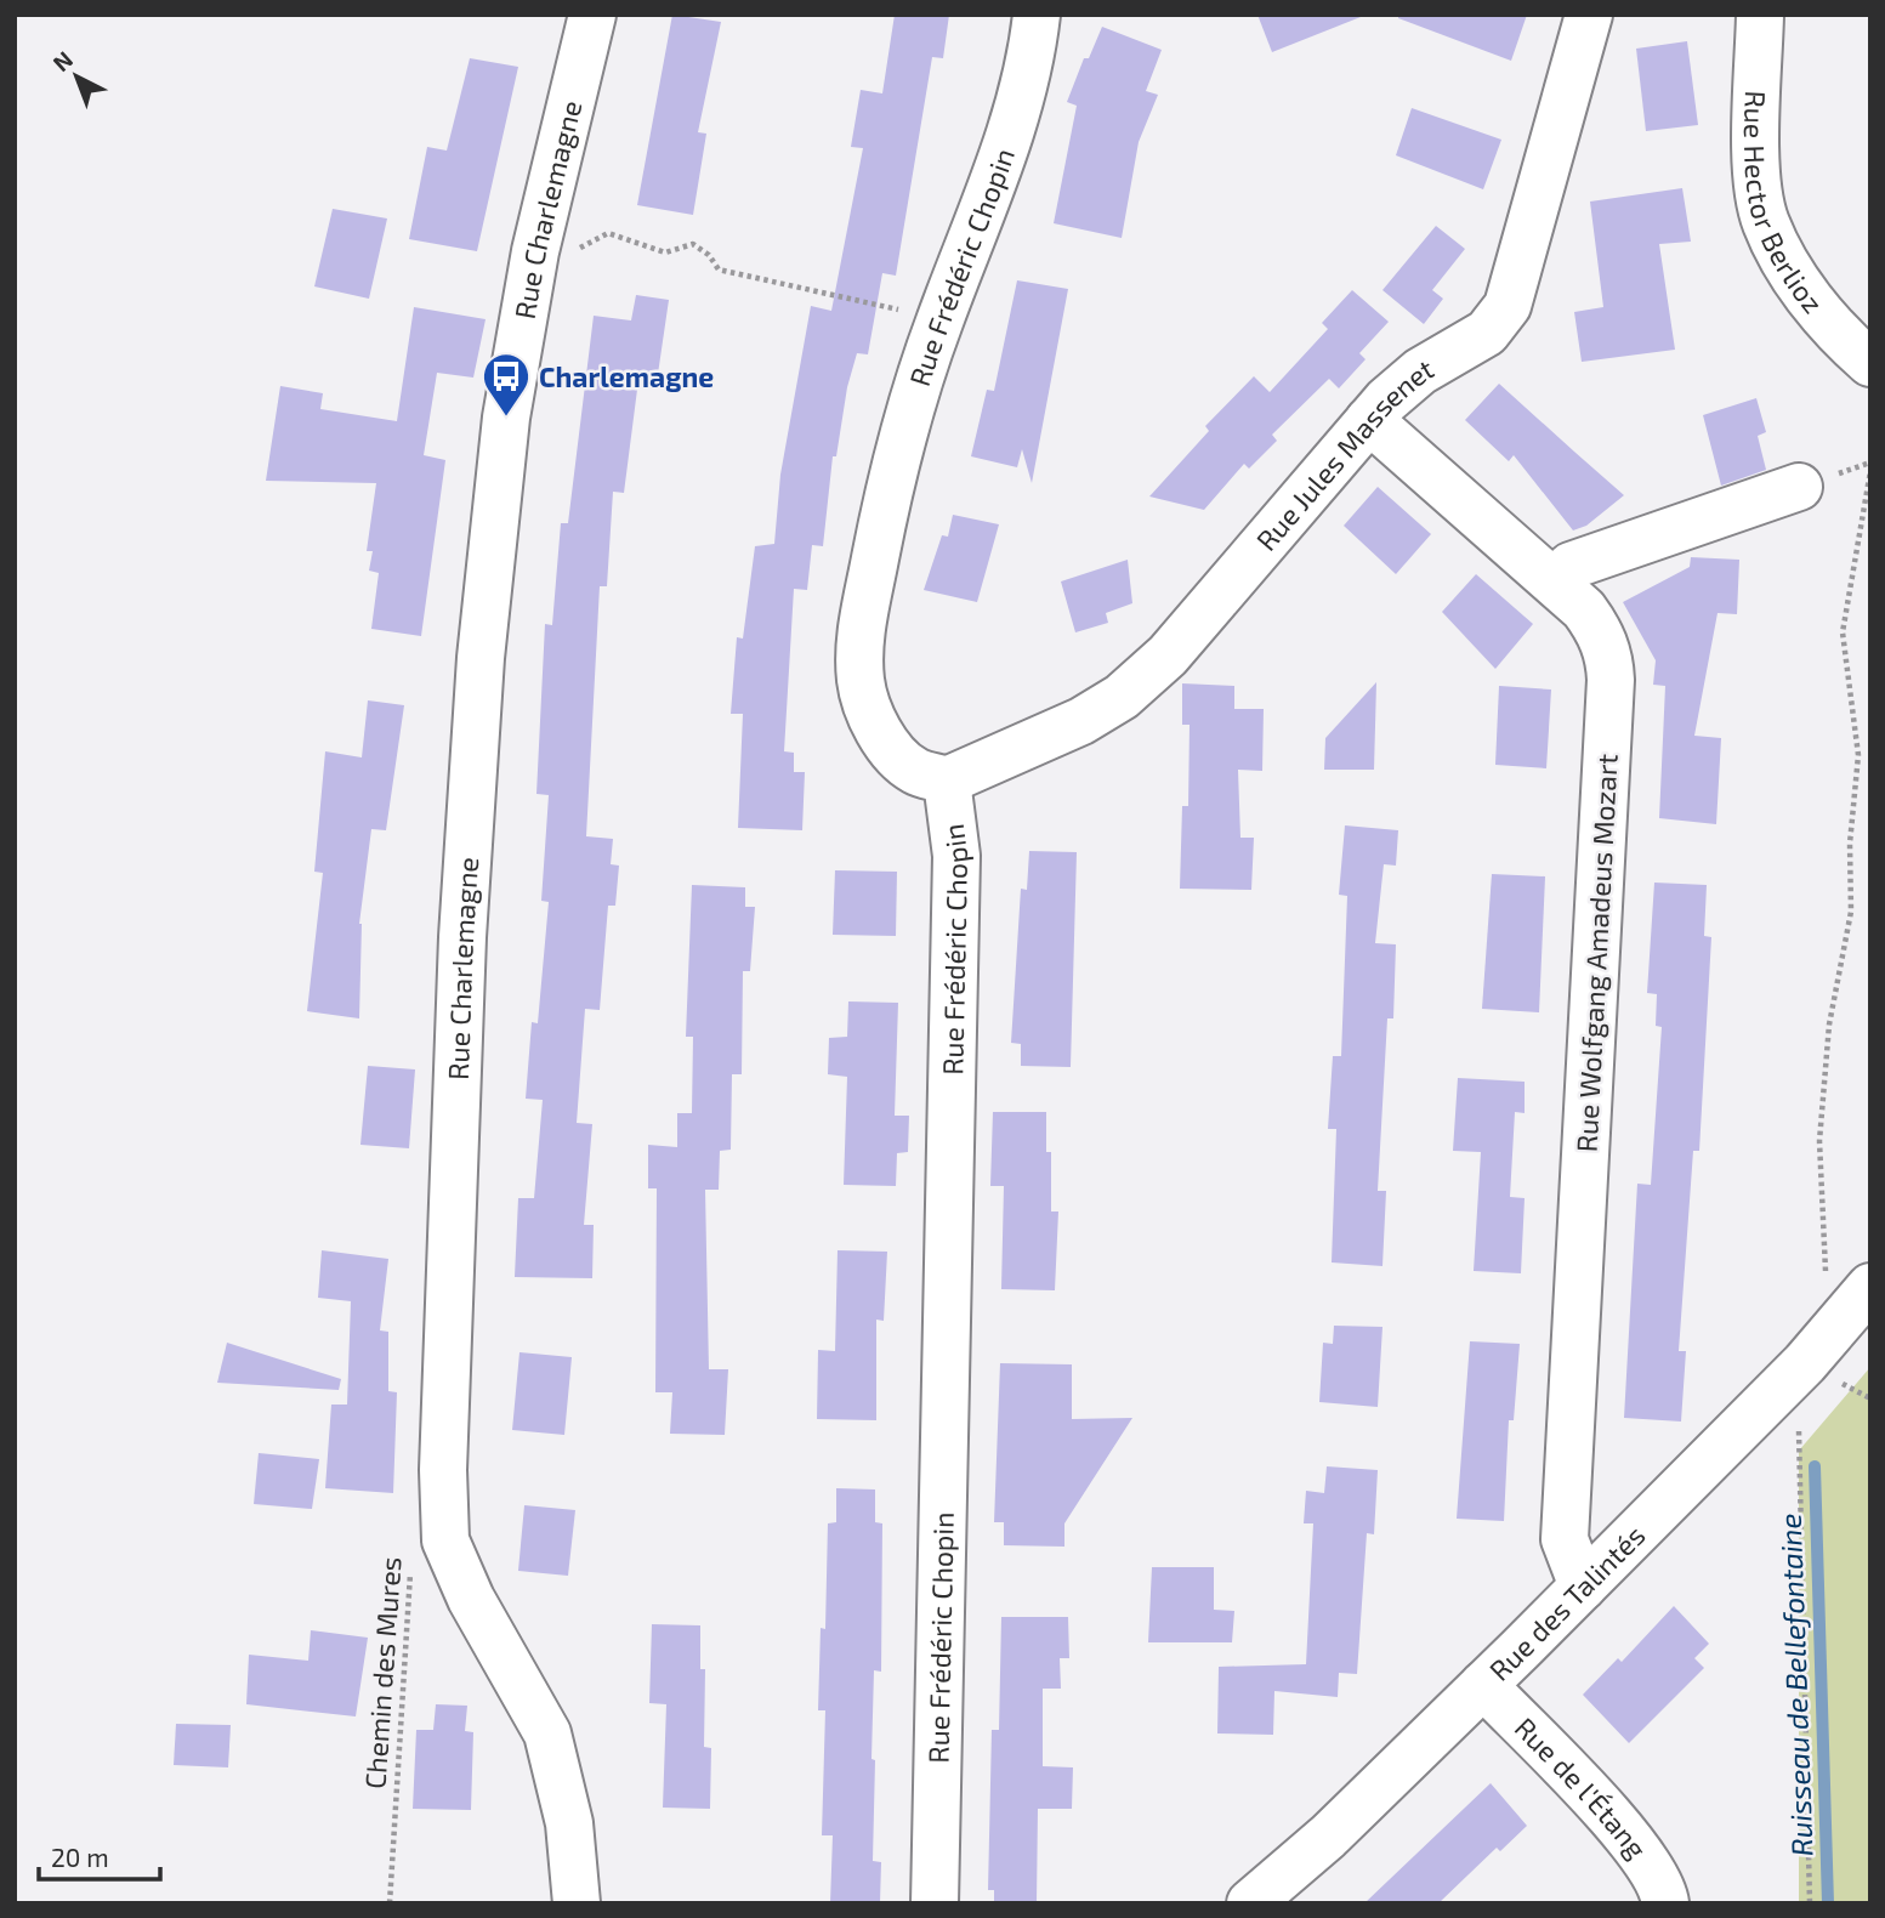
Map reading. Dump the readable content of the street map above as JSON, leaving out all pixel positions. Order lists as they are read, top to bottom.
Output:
{
  "streets": {
    "street": [
      "Rue Hector Berlioz",
      "Rue Charlemagne",
      "Rue Frédéric Chopin",
      "Rue Jules Massenet",
      "Rue Wolfgang Amadeus Mozart",
      "Rue des Talintés",
      "Rue de l'Étang"
    ],
    "path": ["Chemin des Mures"]
  },
  "crossings": [
    ["Rue Frédéric Chopin", "Rue Jules Massenet"],
    ["Rue Jules Massenet", "Rue Wolfgang Amadeus Mozart"],
    ["Rue Wolfgang Amadeus Mozart", "Rue des Talintés"],
    ["Rue des Talintés", "Rue de l'Étang"]
  ],
  "water": ["Ruisseau de Bellefontaine"],
  "places": {
    "bus stop": ["Charlemagne"]
  },
  "scale_bar": "20 m",
  "north": "top left"
}
